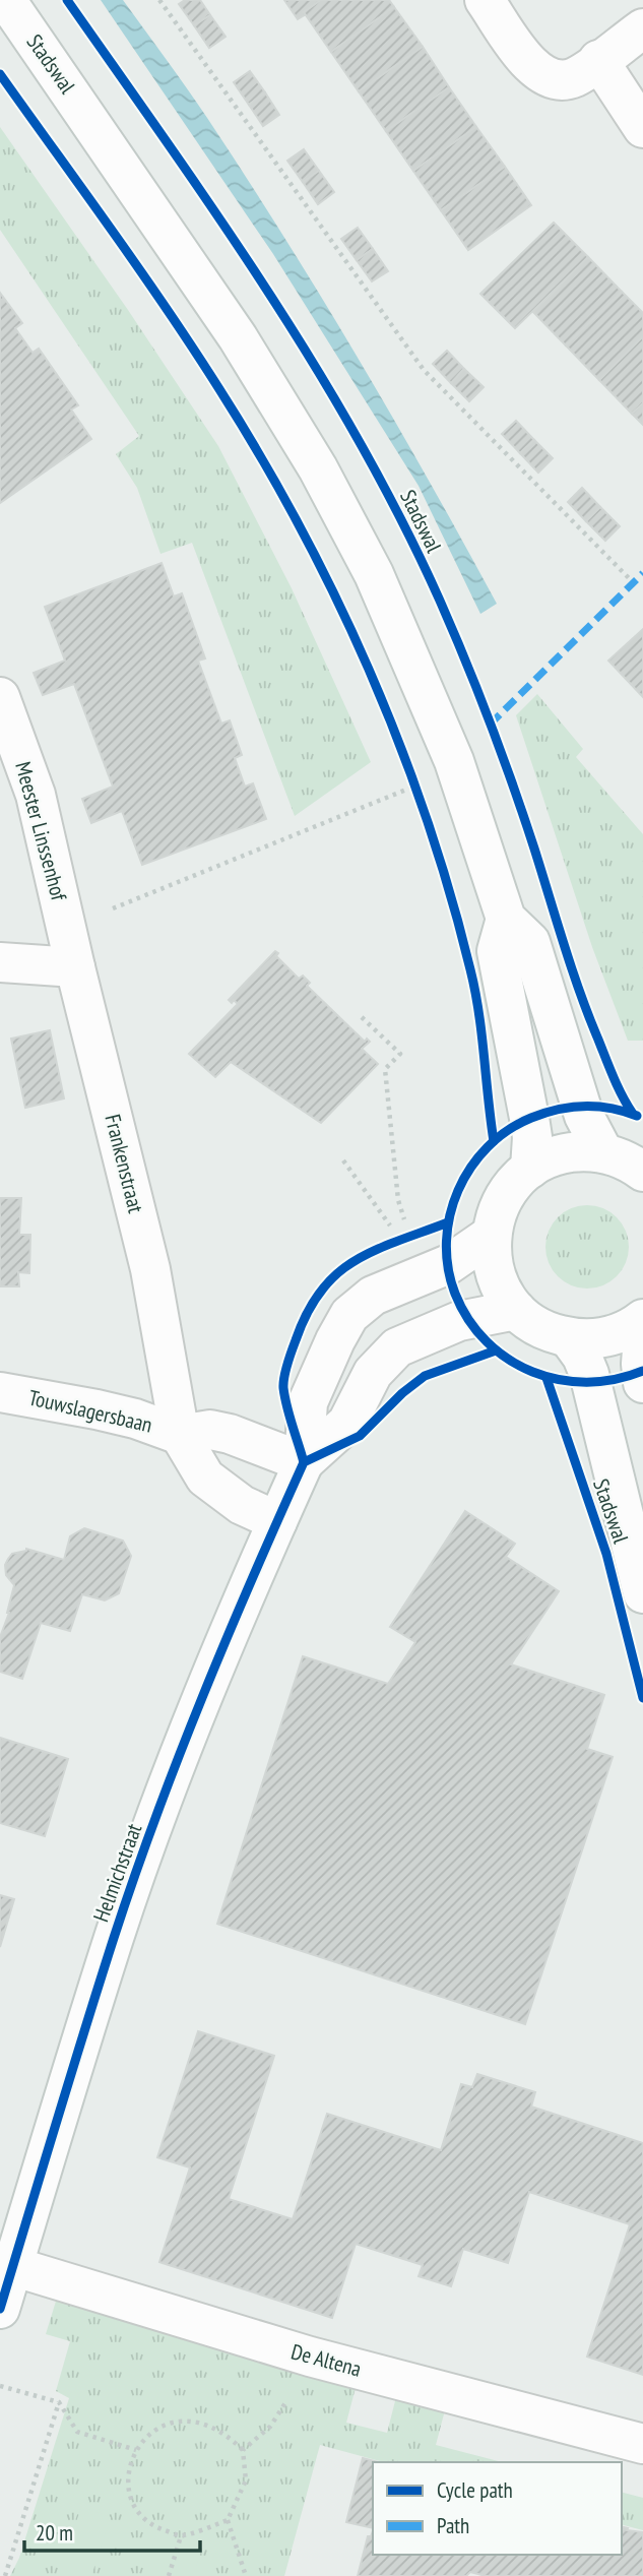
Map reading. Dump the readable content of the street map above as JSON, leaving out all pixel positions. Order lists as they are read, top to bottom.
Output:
{
  "streets": {
    "street": [
      "Stadswal",
      "Meester Linssenhof",
      "Frankenstraat",
      "Touwslagersbaan",
      "Helmichstraat",
      "De Altena"
    ]
  },
  "crossings": [
    ["Meester Linssenhof", "Frankenstraat"],
    ["Frankenstraat", "Touwslagersbaan"],
    ["Touwslagersbaan", "Helmichstraat"],
    ["Helmichstraat", "De Altena"]
  ],
  "legend": ["Cycle path", "Path"],
  "scale_bar": "20 m"
}
